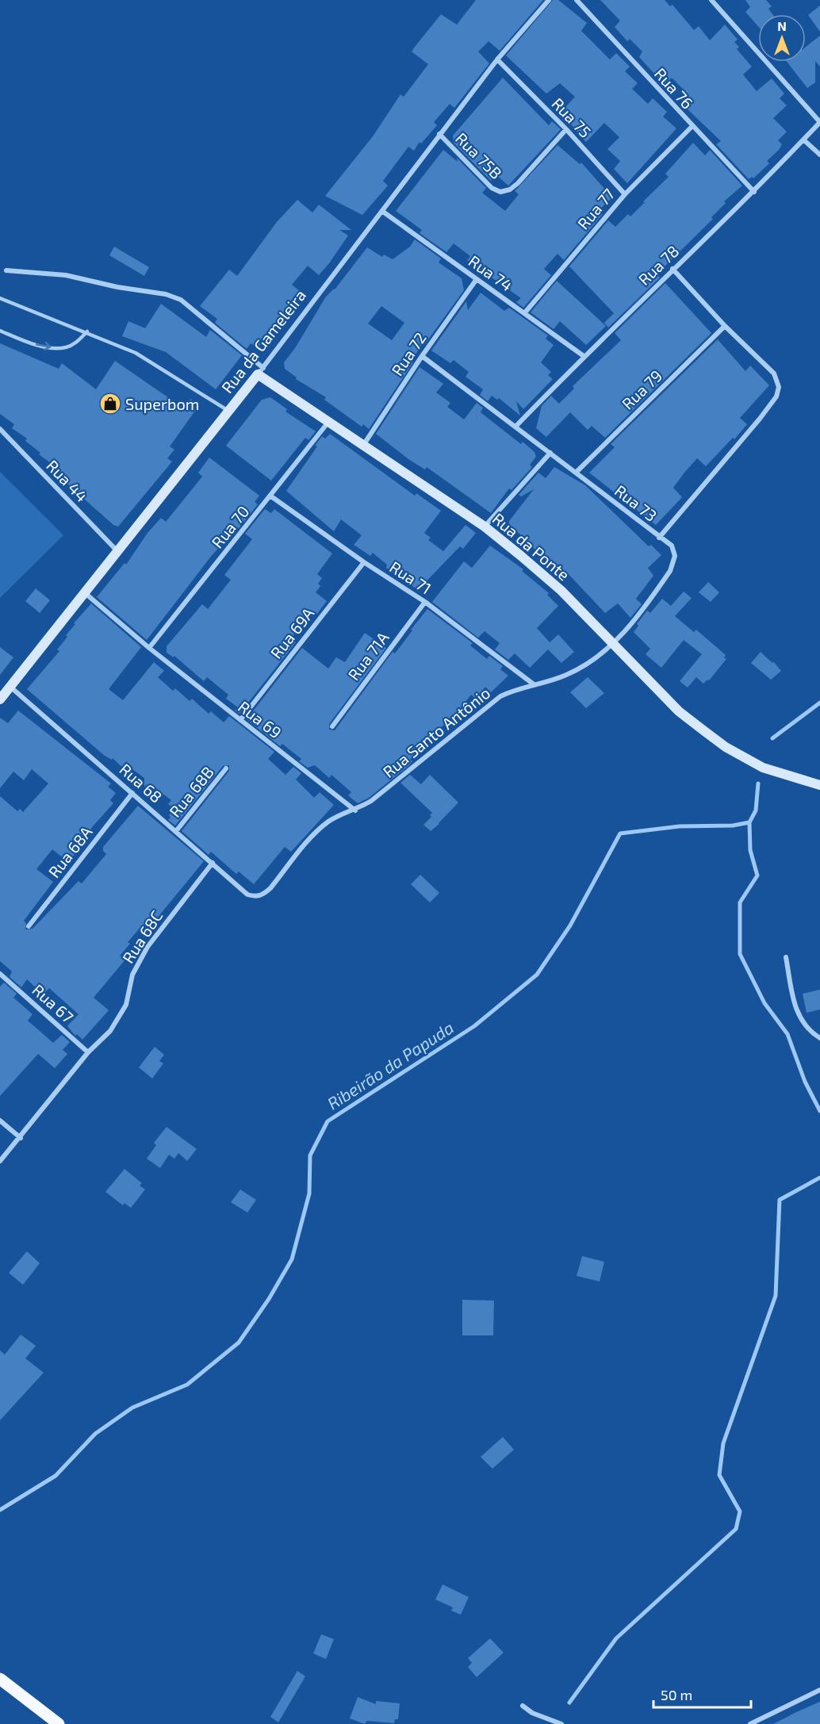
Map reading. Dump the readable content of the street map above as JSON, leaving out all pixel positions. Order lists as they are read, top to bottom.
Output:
{
  "streets": {
    "street": [
      "Rua 76",
      "Rua 75",
      "Rua 75B",
      "Rua 77",
      "Rua 78",
      "Rua 74",
      "Rua da Gameleira",
      "Rua 72",
      "Rua 79",
      "Rua 44",
      "Rua 73",
      "Rua 70",
      "Rua da Ponte",
      "Rua 71",
      "Rua 69A",
      "Rua 71A",
      "Rua 69",
      "Rua Santo Antônio",
      "Rua 68",
      "Rua 68B",
      "Rua 68A",
      "Rua 68C",
      "Rua 67"
    ]
  },
  "crossings": [
    ["Rua 76", "Rua 77"],
    ["Rua 76", "Rua 78"],
    ["Rua 75", "Rua 75B"],
    ["Rua 75", "Rua 77"],
    ["Rua 75", "Rua da Gameleira"],
    ["Rua 75B", "Rua da Gameleira"],
    ["Rua 77", "Rua 74"],
    ["Rua 78", "Rua 74"],
    ["Rua 78", "Rua 73"],
    ["Rua 74", "Rua da Gameleira"],
    ["Rua 74", "Rua 72"],
    ["Rua da Gameleira", "Rua 44"],
    ["Rua da Gameleira", "Rua da Ponte"],
    ["Rua da Gameleira", "Rua 69"],
    ["Rua da Gameleira", "Rua 68"],
    ["Rua 72", "Rua 73"],
    ["Rua 72", "Rua da Ponte"],
    ["Rua 79", "Rua 73"],
    ["Rua 73", "Rua Santo Antônio"],
    ["Rua 70", "Rua da Ponte"],
    ["Rua 70", "Rua 71"],
    ["Rua 70", "Rua 69"],
    ["Rua da Ponte", "Rua Santo Antônio"],
    ["Rua 71", "Rua 69A"],
    ["Rua 71", "Rua 71A"],
    ["Rua 71", "Rua Santo Antônio"],
    ["Rua 69A", "Rua 69"],
    ["Rua 69", "Rua Santo Antônio"],
    ["Rua Santo Antônio", "Rua 68"],
    ["Rua 68", "Rua 68B"],
    ["Rua 68", "Rua 68A"],
    ["Rua 68", "Rua 68C"],
    ["Rua 68C", "Rua 67"]
  ],
  "water": ["Ribeirão da Papuda"],
  "places": {
    "shop": ["Superbom"]
  },
  "scale_bar": "50 m",
  "north": "top"
}
